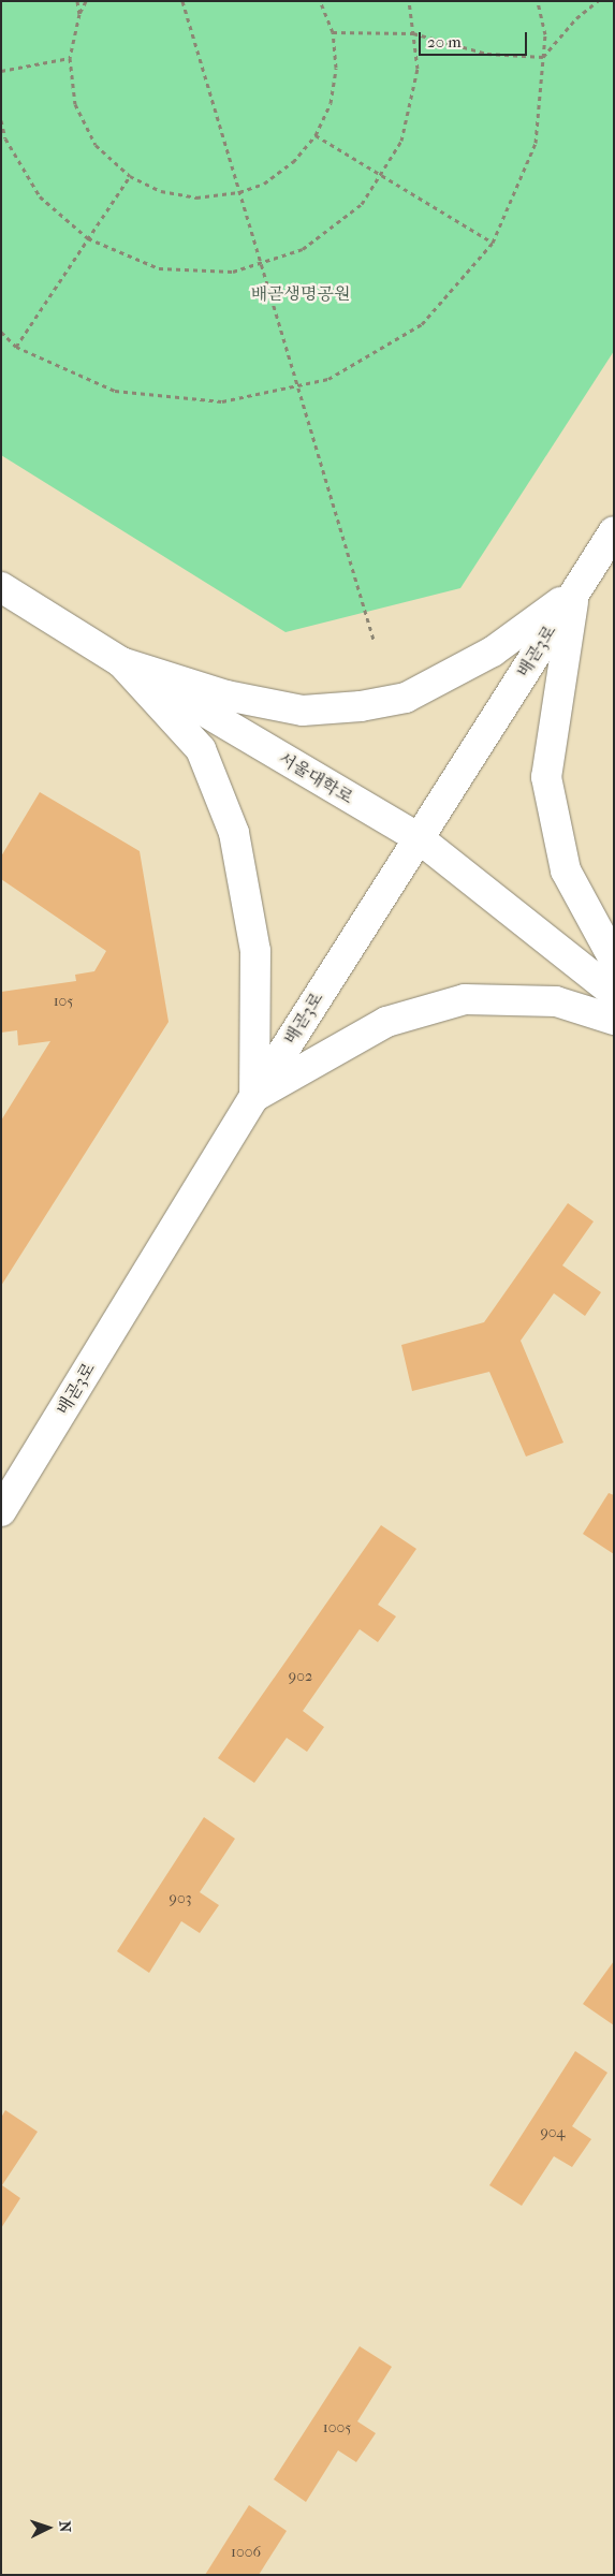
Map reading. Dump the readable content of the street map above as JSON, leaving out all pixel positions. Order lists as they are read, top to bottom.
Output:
{
  "streets": {
    "main road": ["배곧3로", "서울대학로"]
  },
  "crossings": [
    ["배곧3로", "서울대학로"]
  ],
  "parks": ["배곧생명공원"],
  "house_numbers": [
    "105",
    "902",
    "903",
    "904",
    "1005",
    "1006"
  ],
  "scale_bar": "20 m",
  "north": "right"
}
